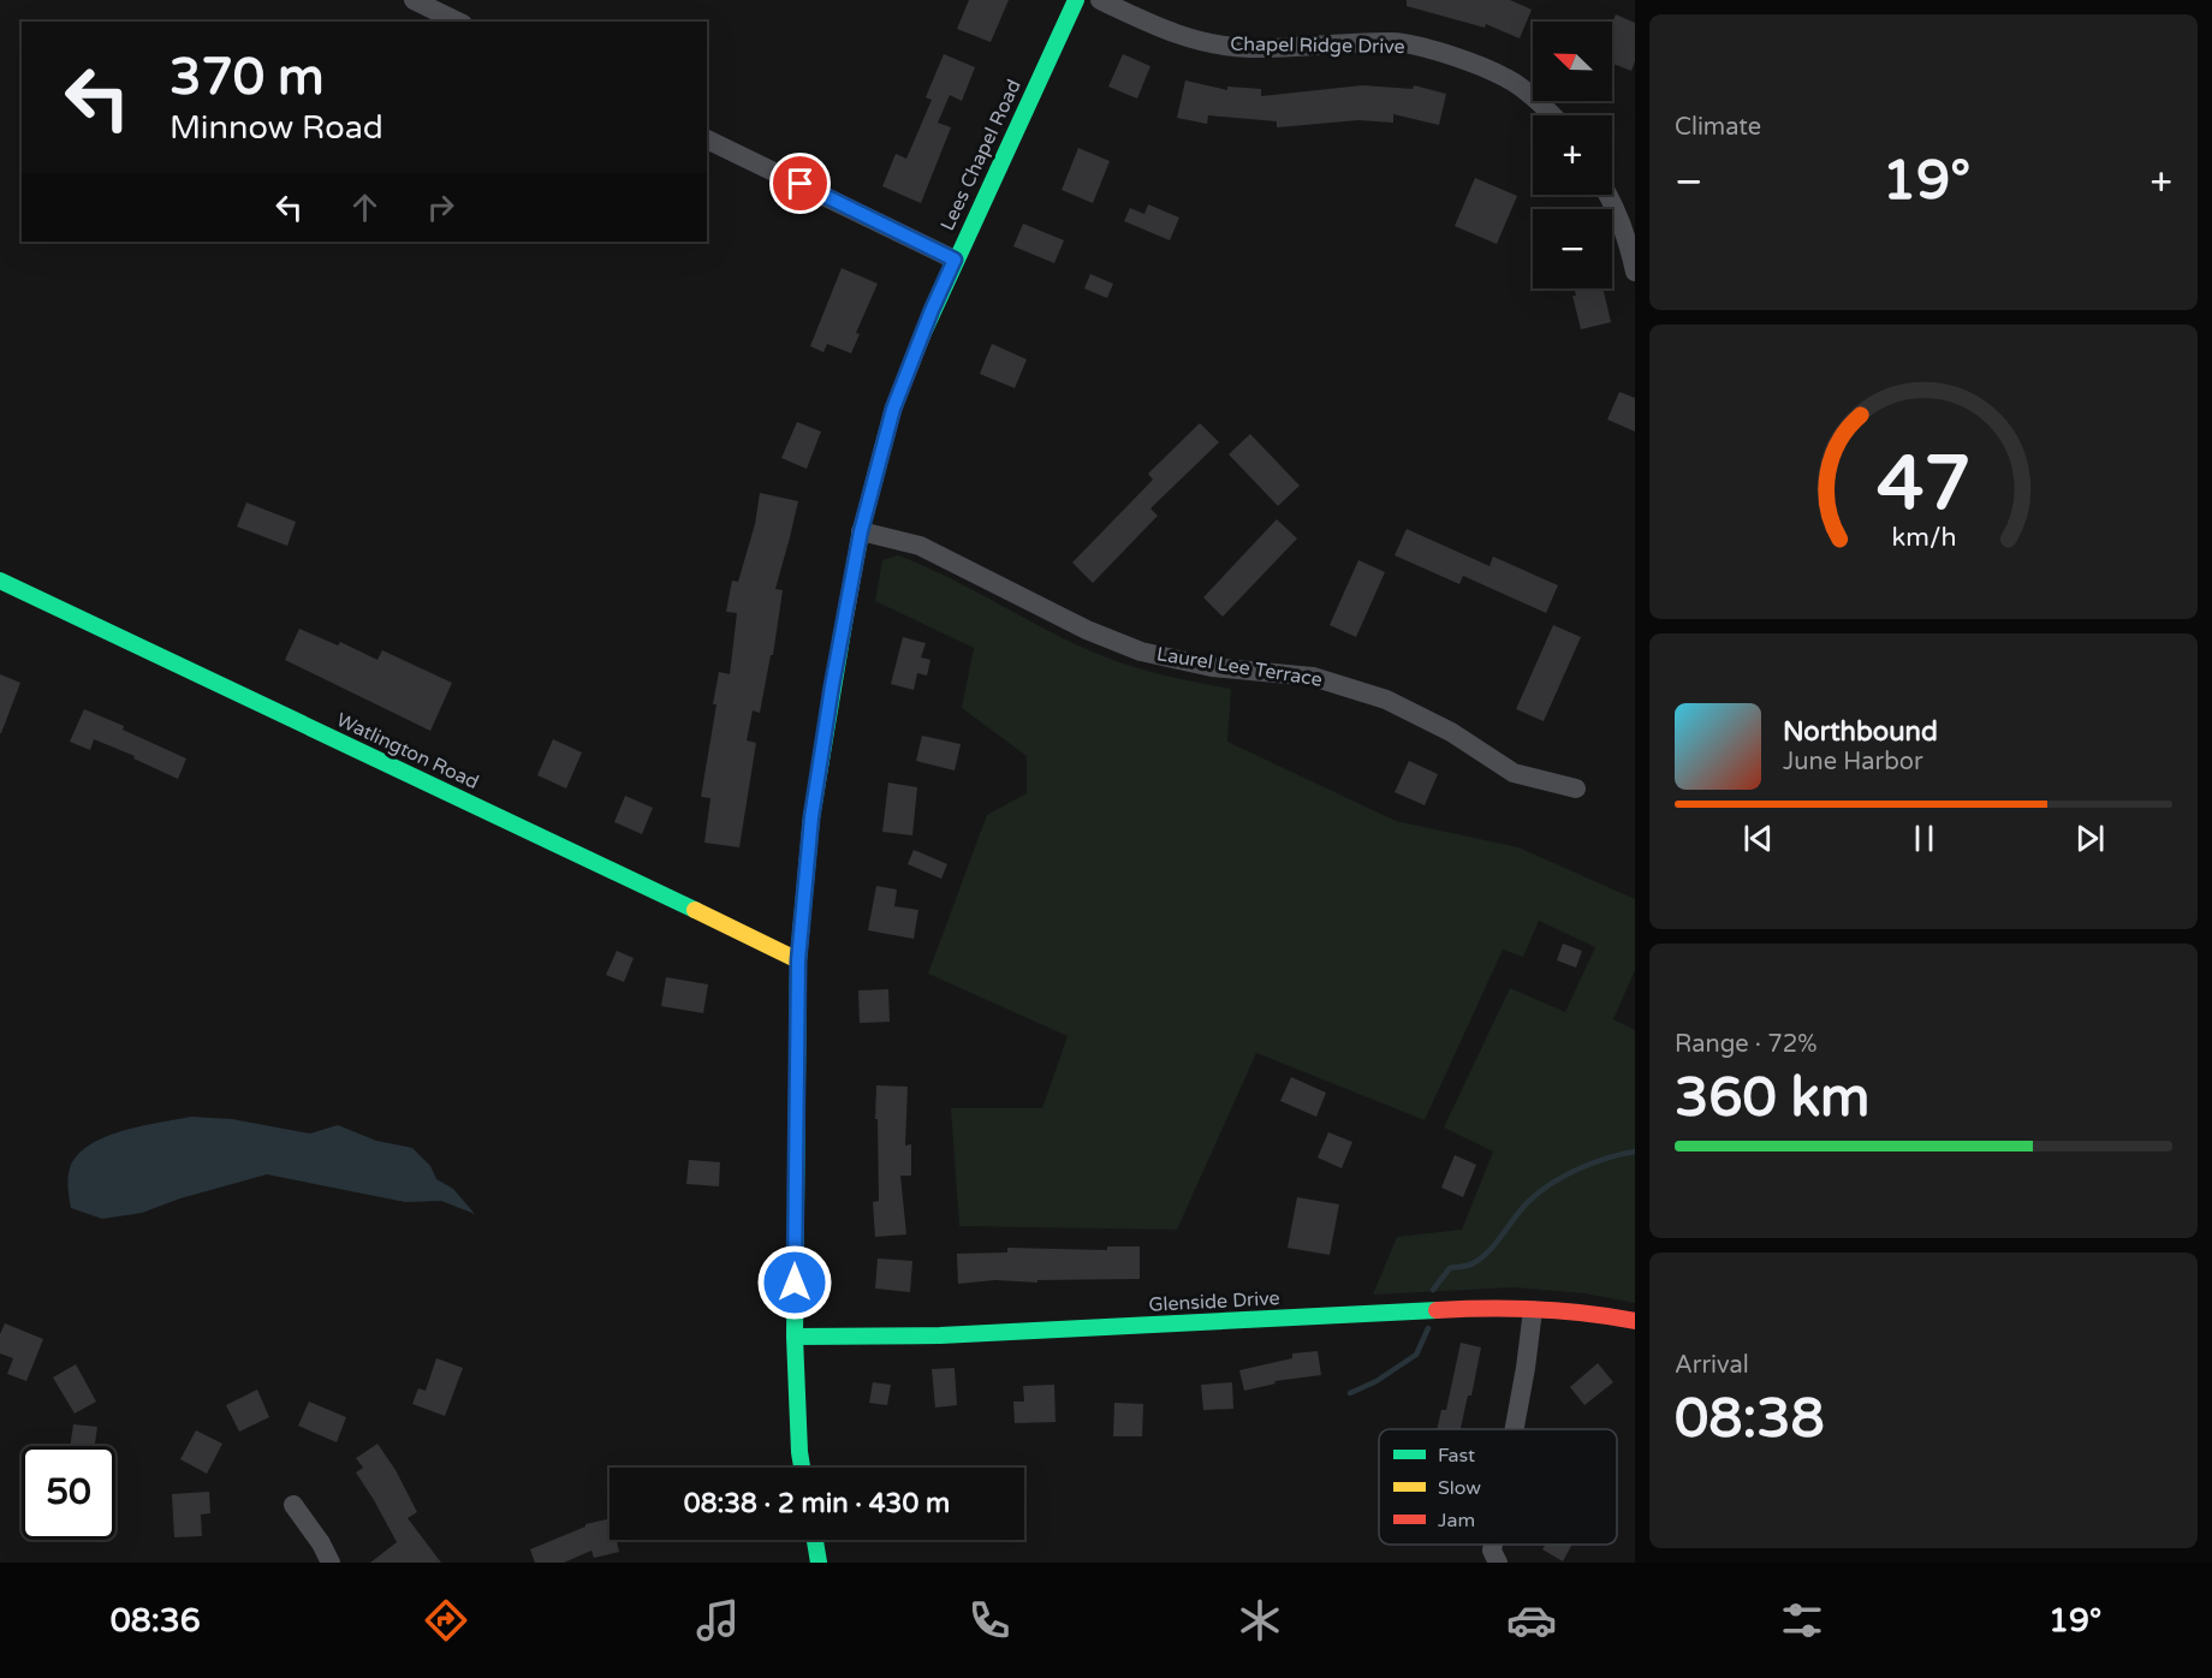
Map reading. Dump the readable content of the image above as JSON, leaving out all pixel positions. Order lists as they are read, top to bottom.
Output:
{
  "streets": {
    "street": [
      "Chapel Ridge Drive",
      "Lees Chapel Road",
      "Laurel Lee Terrace",
      "Watlington Road",
      "Glenside Drive"
    ]
  },
  "crossings": [
    ["Lees Chapel Road", "Laurel Lee Terrace"],
    ["Lees Chapel Road", "Watlington Road"],
    ["Lees Chapel Road", "Glenside Drive"]
  ],
  "legend": ["Fast", "Slow", "Jam"],
  "north": "top left",
  "page": {
    "tile": [
      "Climate",
      ["Range · 72%", "360 km"],
      ["Arrival", "08:38"]
    ],
    "map_buttons": ["+", "−"],
    "turn": ["370 m", "Minnow Road"],
    "heat": ["−", "19°", "+"],
    "song": ["Northbound", "June Harbor"],
    "limit": "50",
    "trip": "08:38 · 2 min · 430 m",
    "tabs": ["08:36", "19°"],
    "gauge": ["47", "km/h"]
  }
}
